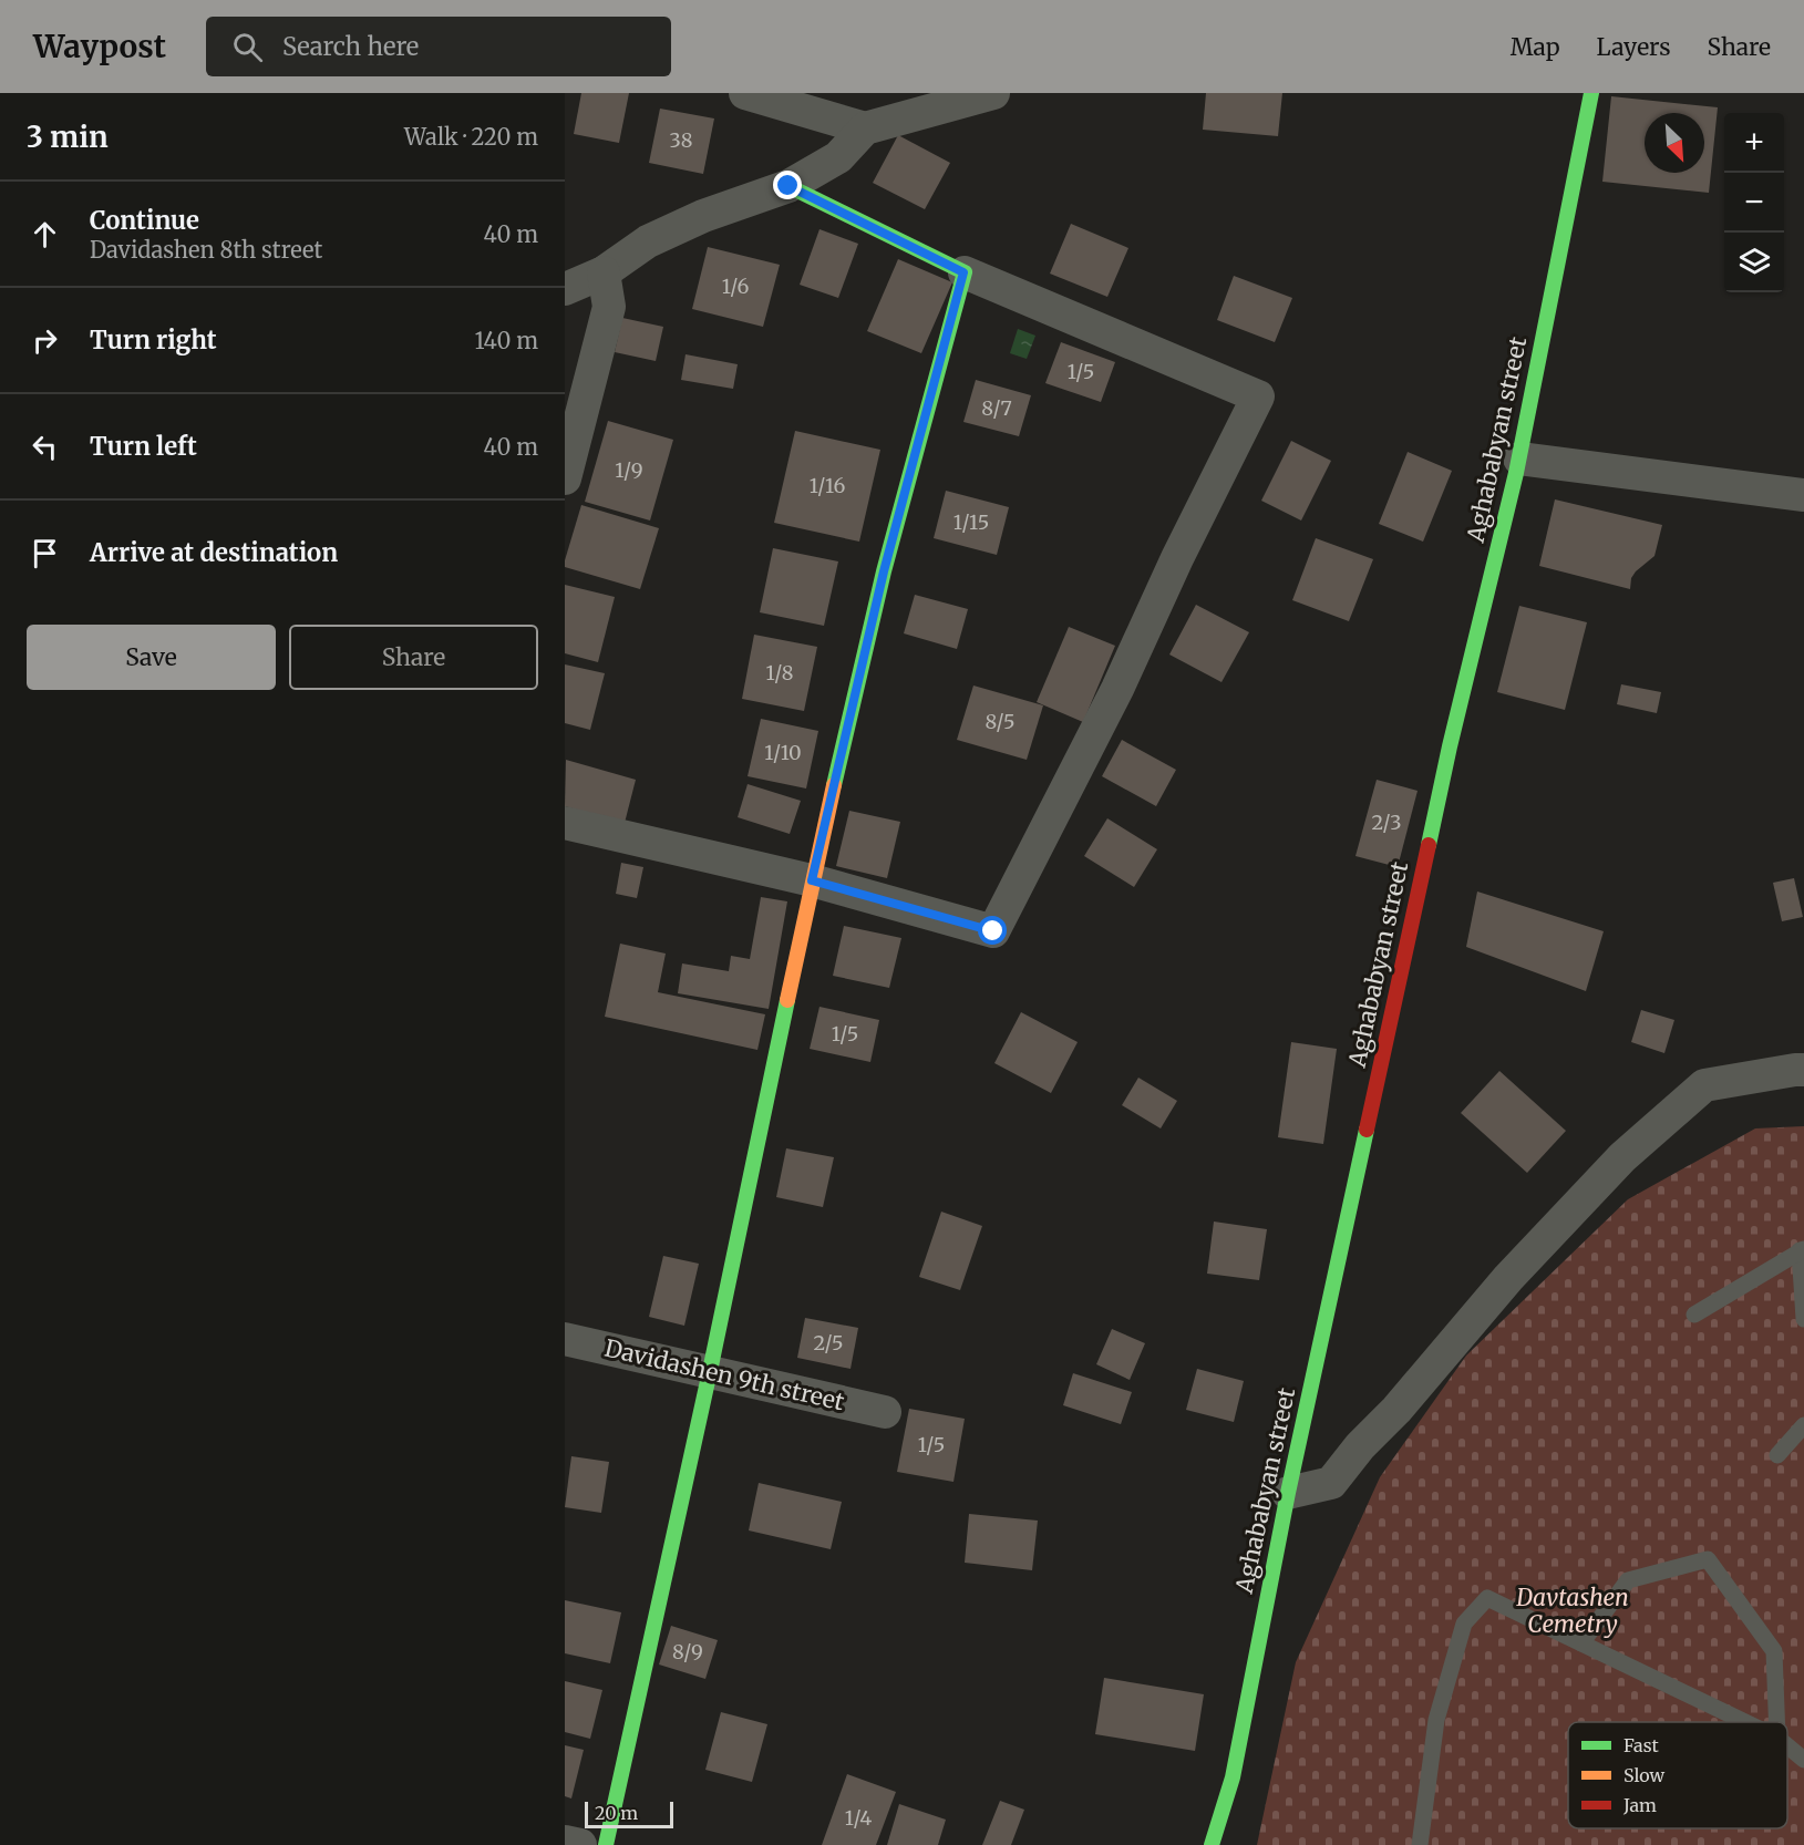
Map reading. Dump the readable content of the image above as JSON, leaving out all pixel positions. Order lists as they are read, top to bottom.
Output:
{
  "streets": {
    "street": ["Aghababyan street", "Davidashen 9th street"]
  },
  "parks": ["Davtashen Cemetry"],
  "house_numbers": [
    "38",
    "1/6",
    "1/5",
    "8/7",
    "1/9",
    "1/16",
    "1/15",
    "1/8",
    "8/5",
    "1/10",
    "2/3",
    "1/5",
    "2/5",
    "1/5",
    "8/9",
    "1/4"
  ],
  "legend": ["Fast", "Slow", "Jam"],
  "scale_bar": "20 m",
  "north": "bottom right",
  "page": {
    "header": "Waypost",
    "search": "Search here",
    "nav": ["Map", "Layers", "Share"],
    "heading": ["3 min", "Walk · 220 m"],
    "map_buttons": ["+", "−"],
    "list": [
      ["Continue", "Davidashen 8th street", "40 m"],
      ["Turn right", "140 m"],
      ["Turn left", "40 m"],
      "Arrive at destination"
    ],
    "buttons": ["Save", "Share"],
    "scale": "20 m"
  }
}
